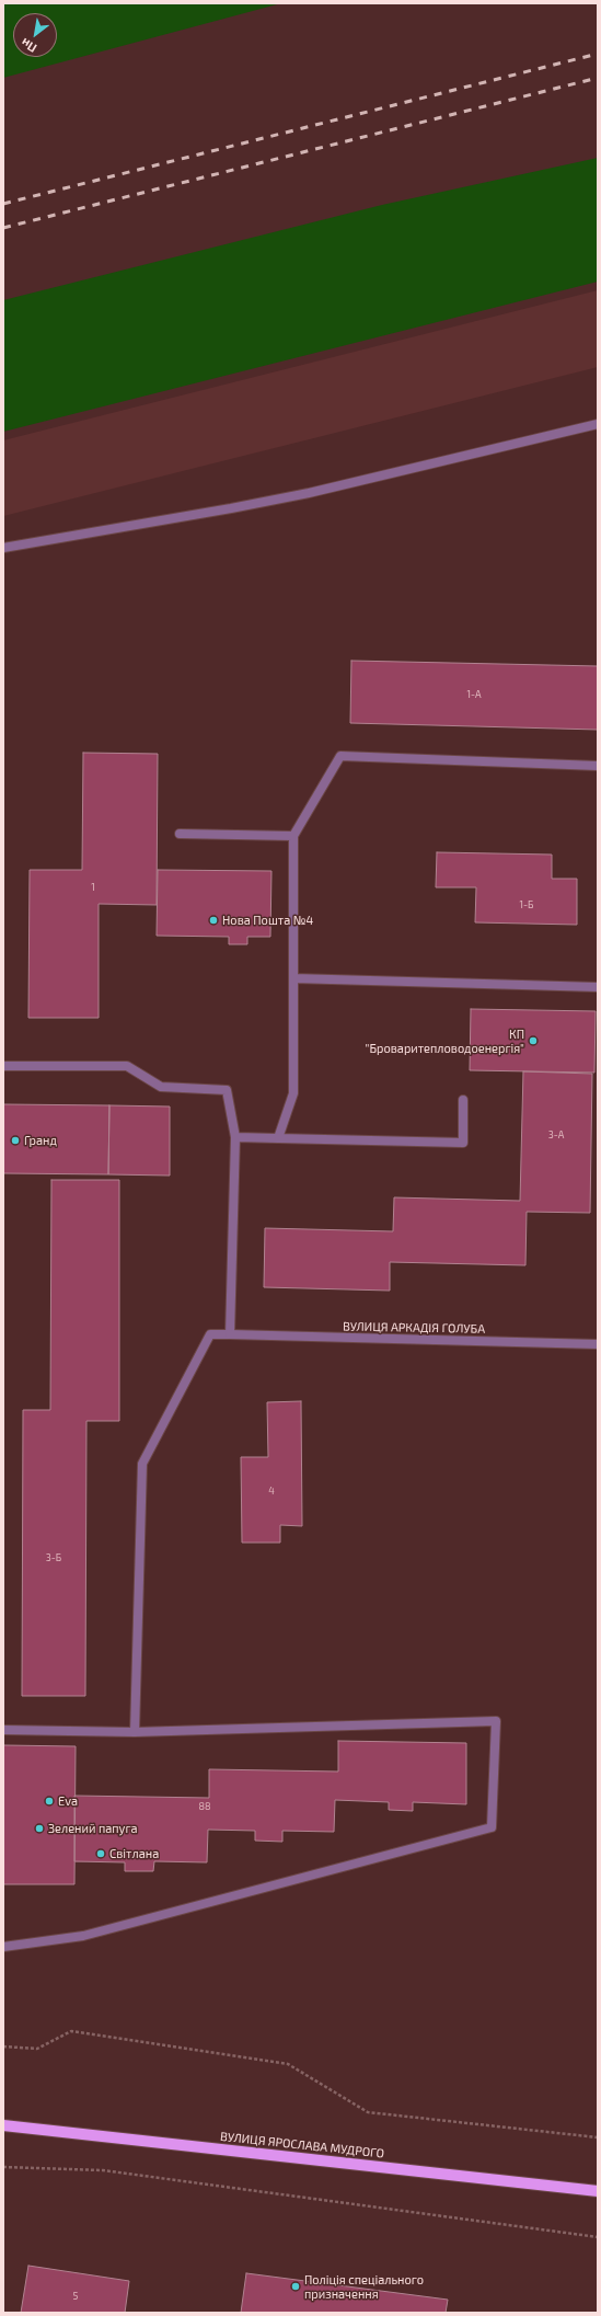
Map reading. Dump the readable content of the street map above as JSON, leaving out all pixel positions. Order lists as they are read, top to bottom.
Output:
{
  "streets": {
    "main road": ["ВУЛИЦЯ ЯРОСЛАВА МУДРОГО"],
    "street": ["ВУЛИЦЯ АРКАДІЯ ГОЛУБА"]
  },
  "places": [
    "Нова Пошта №4",
    "КП \"Броваритепловодоенергія\"",
    "Гранд",
    "Eva",
    "Зелений папуга",
    "Світлана",
    "Поліція спеціального призначення"
  ],
  "house_numbers": [
    "1-А",
    "1",
    "1-Б",
    "3-А",
    "4",
    "3-Б",
    "88",
    "5"
  ],
  "north": "bottom left"
}
